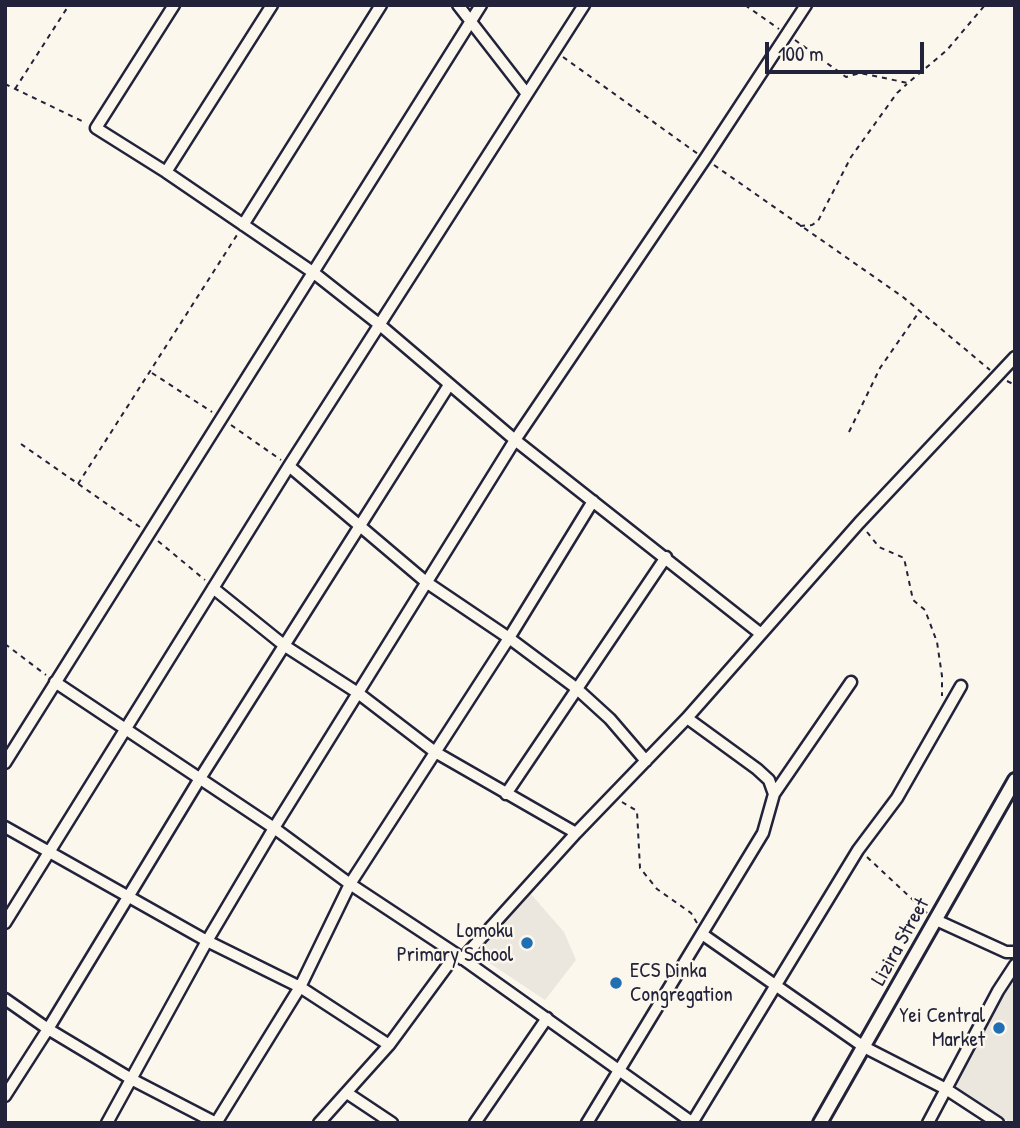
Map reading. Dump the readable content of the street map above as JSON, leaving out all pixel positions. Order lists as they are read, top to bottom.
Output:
{
  "streets": {
    "street": ["Lizira Street"]
  },
  "places": ["Lomoku Primary School", "ECS Dinka Congregation", "Yei Central Market"],
  "scale_bar": "100 m"
}
